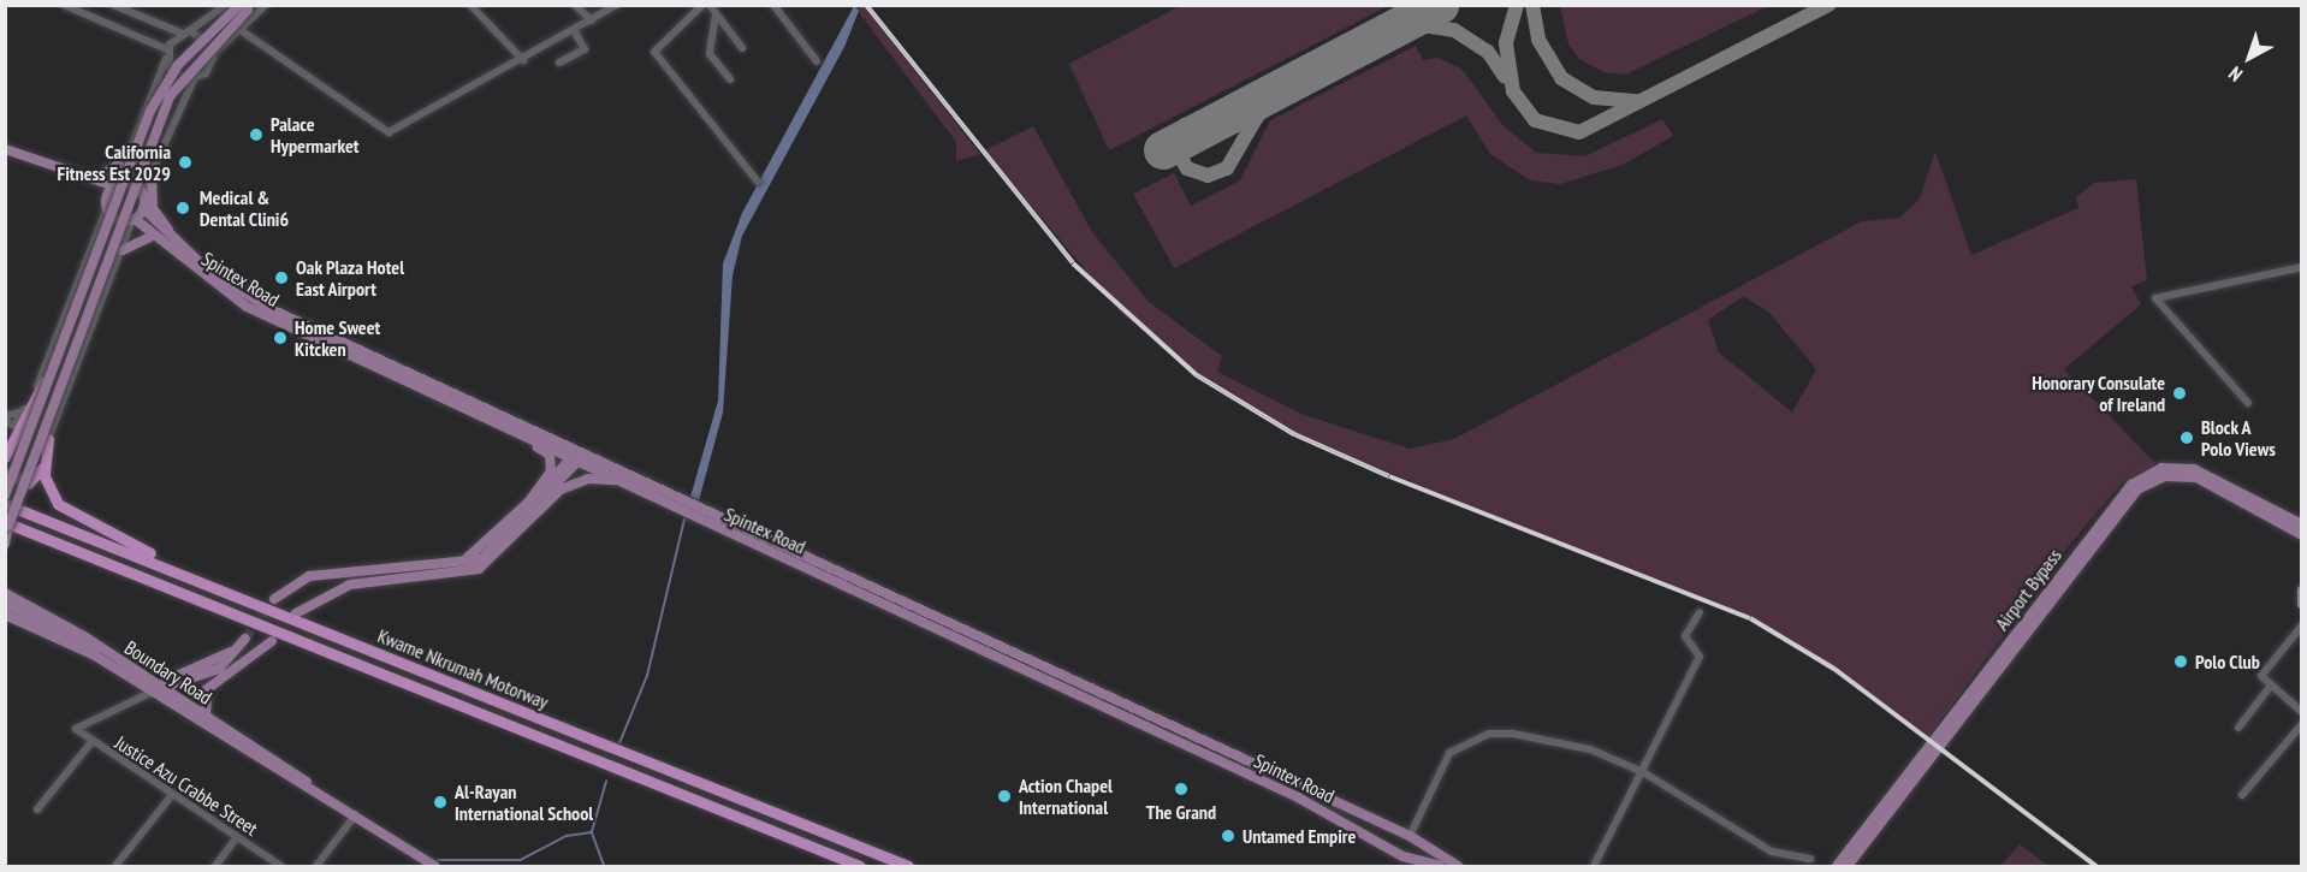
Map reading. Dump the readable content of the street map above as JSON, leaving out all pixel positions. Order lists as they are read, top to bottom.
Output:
{
  "streets": {
    "highway": ["Kwame Nkrumah Motorway"],
    "main road": ["Spintex Road", "Airport Bypass", "Boundary Road"],
    "street": ["Justice Azu Crabbe Street"]
  },
  "crossings": [
    ["Boundary Road", "Justice Azu Crabbe Street"]
  ],
  "places": [
    "Palace Hypermarket",
    "California Fitness Est 2029",
    "Medical & Dental Clini6",
    "Oak Plaza Hotel East Airport",
    "Home Sweet Kitcken",
    "Honorary Consulate of Ireland",
    "Block A Polo Views",
    "Polo Club",
    "The Grand",
    "Action Chapel International",
    "Al-Rayan International School",
    "Untamed Empire"
  ],
  "north": "bottom left"
}
